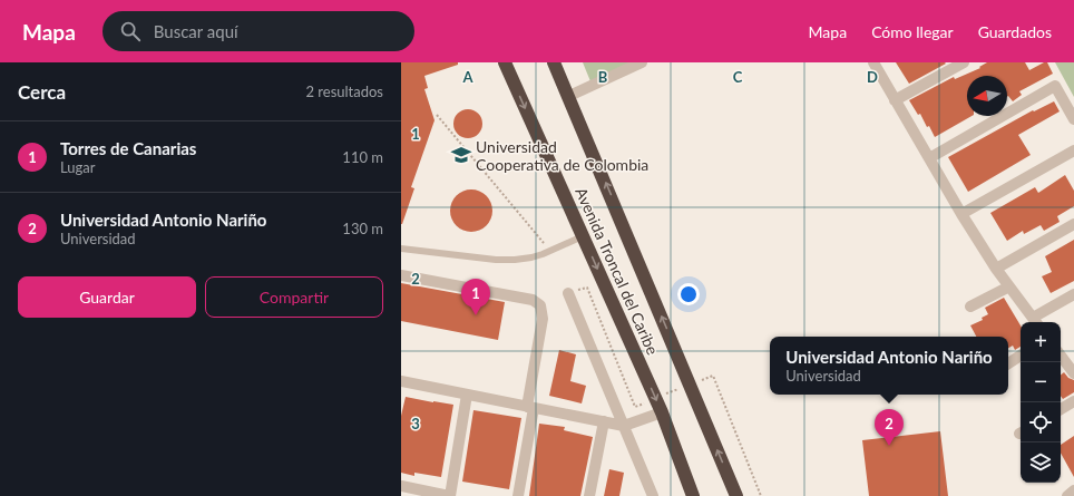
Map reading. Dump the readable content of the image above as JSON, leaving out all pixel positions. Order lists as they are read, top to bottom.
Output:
{
  "streets": {
    "highway": ["Avenida Troncal del Caribe"]
  },
  "places": {
    "school or university": ["Universidad Cooperativa de Colombia"]
  },
  "north": "left",
  "page": {
    "header": "Mapa",
    "search": "Buscar aquí",
    "nav": ["Mapa", "Cómo llegar", "Guardados"],
    "heading": ["Cerca", "2 resultados"],
    "list": [
      {
        "mark": "1",
        "name": "Torres de Canarias",
        "note": "Lugar",
        "value": "110 m"
      },
      {
        "mark": "2",
        "name": "Universidad Antonio Nariño",
        "note": "Universidad",
        "value": "130 m"
      }
    ],
    "buttons": ["Guardar", "Compartir"],
    "pins": ["1", "2"],
    "map_buttons": ["+", "−"],
    "popup": ["Universidad Antonio Nariño", "Universidad"]
  },
  "grid": {
    "columns": [
      "A",
      "B",
      "C",
      "D"
    ],
    "rows": ["1", "2", "3"]
  }
}
